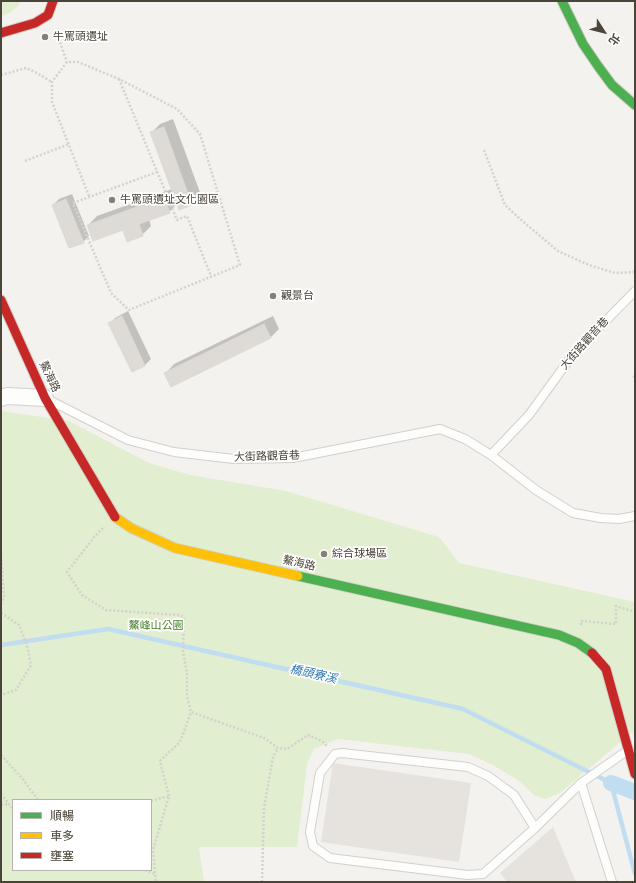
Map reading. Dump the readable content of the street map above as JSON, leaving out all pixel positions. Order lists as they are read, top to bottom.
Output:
{
  "streets": {
    "street": ["鰲海路"],
    "lane": ["大街路觀音巷"]
  },
  "crossings": [
    ["大街路觀音巷", "鰲海路"]
  ],
  "water": ["橋頭寮溪"],
  "parks": ["鰲峰山公園"],
  "places": [
    "牛罵頭遺址",
    "牛罵頭遺址文化園區",
    "觀景台",
    "綜合球場區"
  ],
  "legend": ["順暢", "車多", "壅塞"],
  "north": "bottom right"
}
